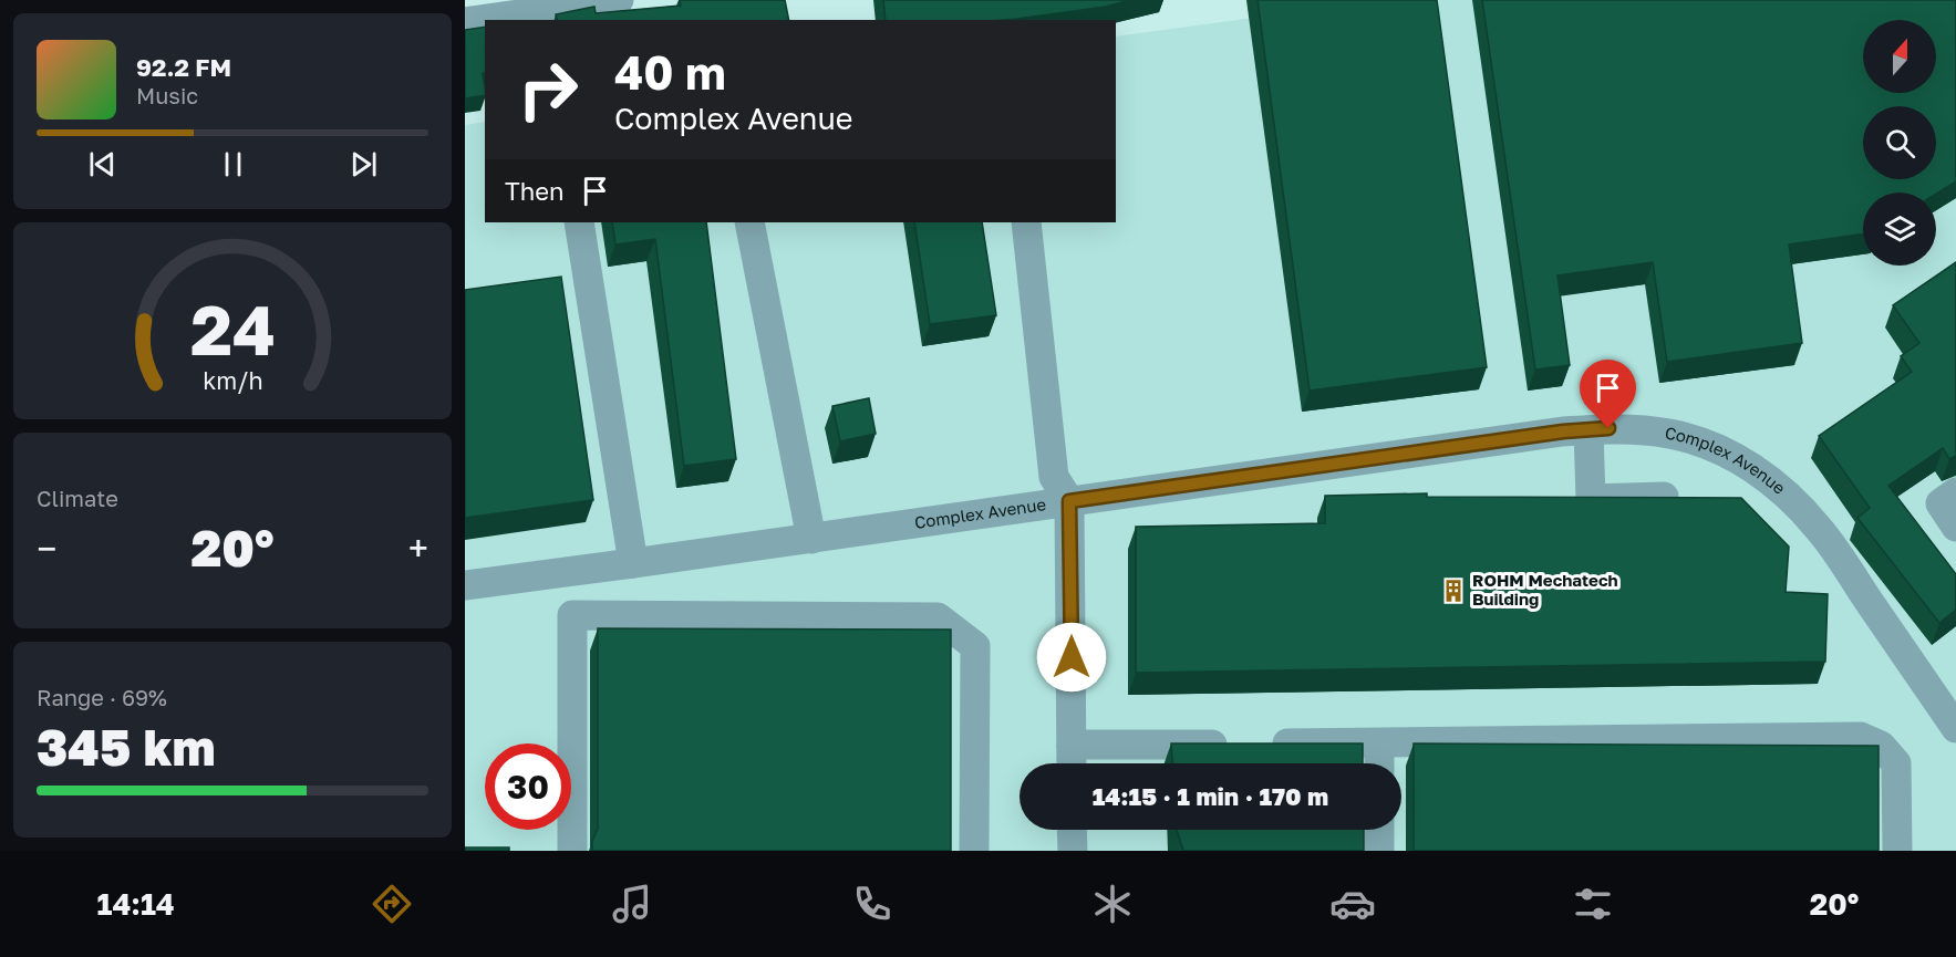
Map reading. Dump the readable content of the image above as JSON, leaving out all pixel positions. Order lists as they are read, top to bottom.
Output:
{
  "streets": {
    "street": ["Complex Avenue"]
  },
  "places": {
    "building": ["ROHM Mechatech Building"]
  },
  "north": "top",
  "page": {
    "turn": ["40 m", "Complex Avenue"],
    "song": ["92.2 FM", "Music"],
    "then": "Then",
    "tile": [
      "Climate",
      ["Range · 69%", "345 km"]
    ],
    "heat": ["−", "20°", "+"],
    "limit": "30",
    "trip": "14:15 · 1 min · 170 m",
    "tabs": ["14:14", "20°"],
    "gauge": ["24", "km/h"]
  }
}
